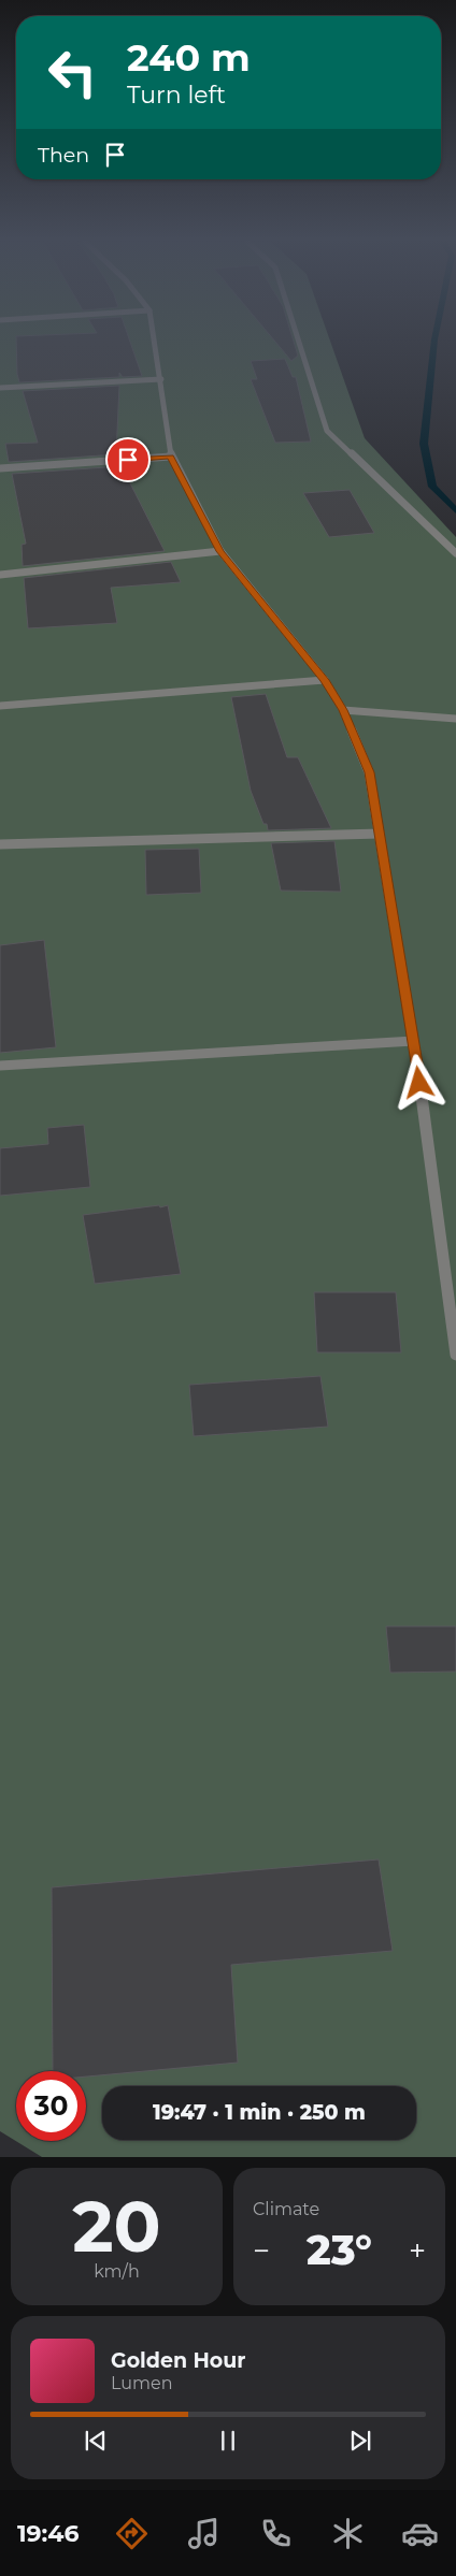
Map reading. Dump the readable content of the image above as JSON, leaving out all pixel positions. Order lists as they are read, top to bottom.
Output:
{
  "page": {
    "turn": ["240 m", "Turn left"],
    "then": "Then",
    "limit": "30",
    "trip": "19:47 · 1 min · 250 m",
    "tile": [
      ["20", "km/h"],
      "Climate"
    ],
    "heat": ["−", "23°", "+"],
    "song": ["Golden Hour", "Lumen"],
    "tabs": "19:46"
  }
}
